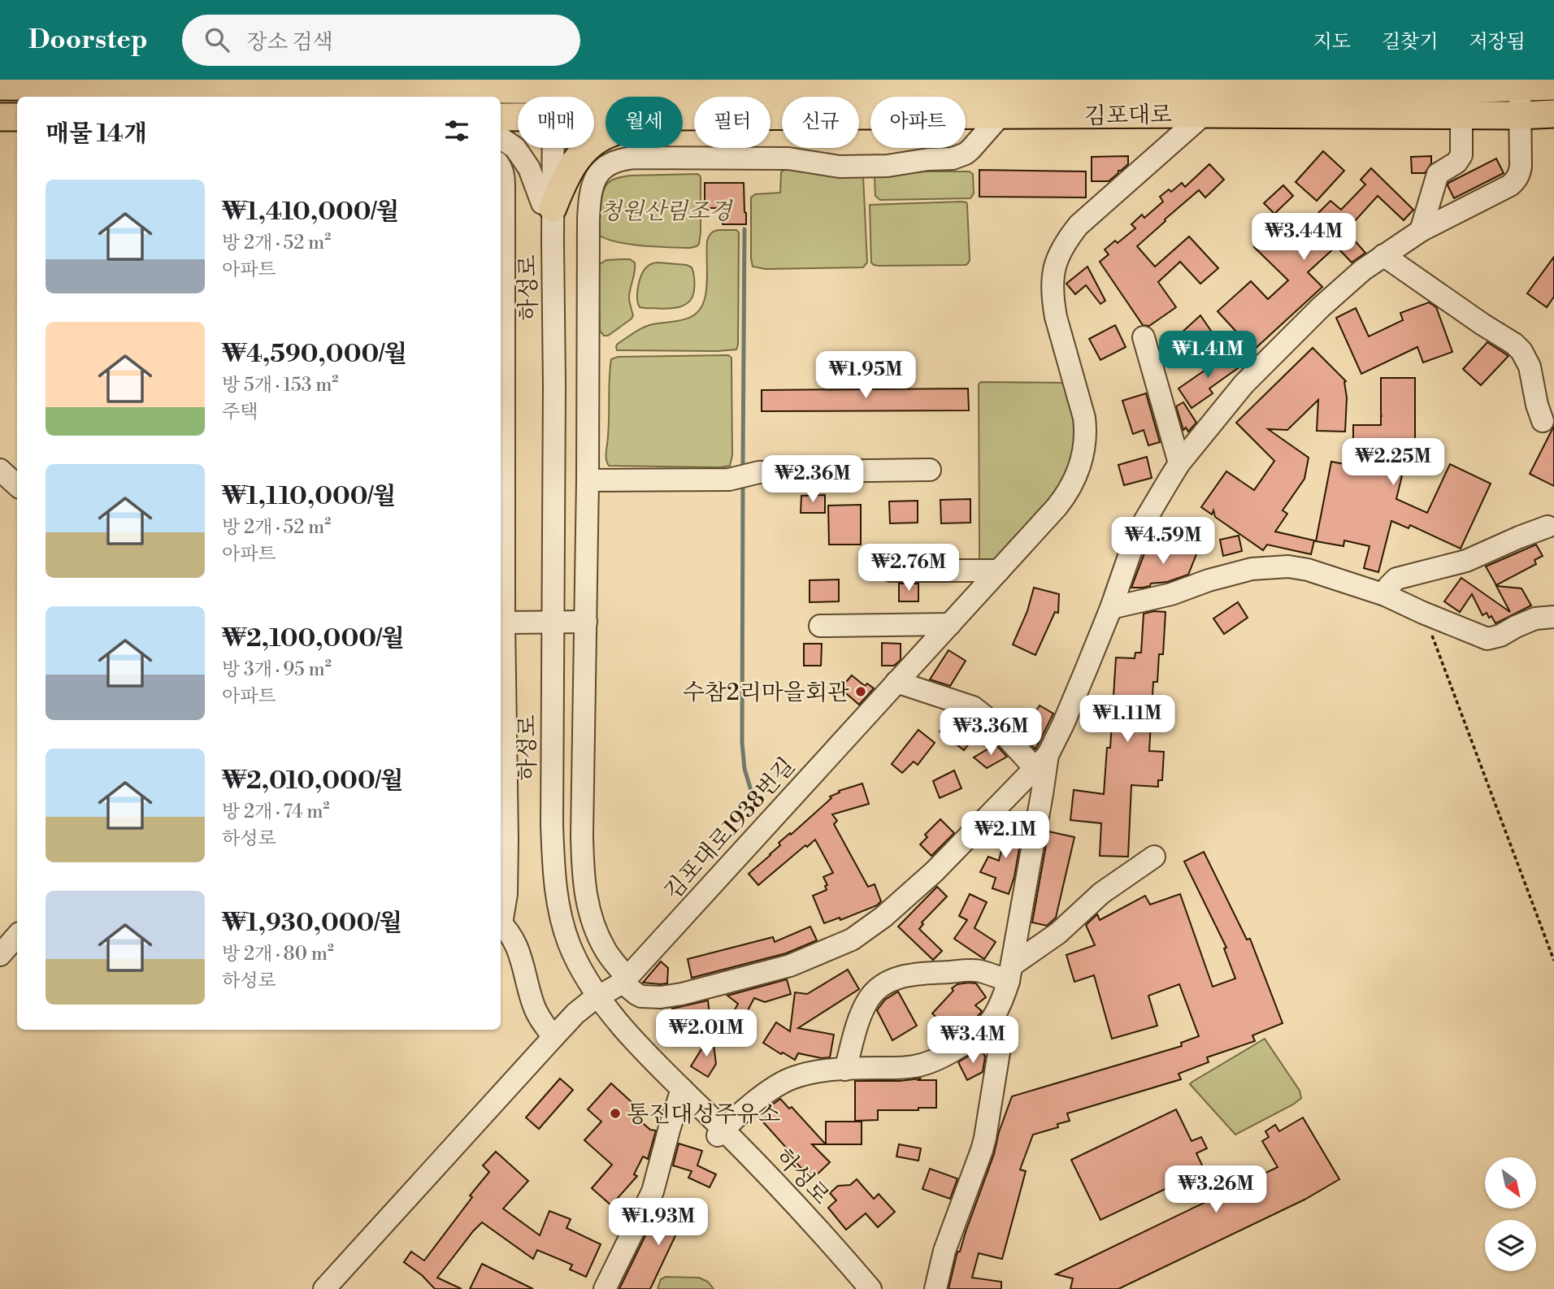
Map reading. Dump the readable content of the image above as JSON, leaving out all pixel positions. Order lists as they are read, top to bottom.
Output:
{
  "streets": {
    "main road": ["김포대로"],
    "street": ["하성로", "김포대로1938번길"]
  },
  "crossings": [
    ["김포대로", "김포대로1938번길"],
    ["하성로", "김포대로1938번길"]
  ],
  "parks": ["청원산림조경"],
  "places": ["수참2리마을회관", "통진대성주유소"],
  "north": "bottom right",
  "page": {
    "header": "Doorstep",
    "search": "장소 검색",
    "nav": ["지도", "길찾기", "저장됨"],
    "chip": [
      "매매",
      "월세",
      "필터",
      "신규",
      "아파트"
    ],
    "heading": "매물 14개",
    "list": [
      {
        "name": "₩1,410,000/월",
        "note": "방 2개 · 52 m² · 아파트"
      },
      {
        "name": "₩4,590,000/월",
        "note": "방 5개 · 153 m² · 주택"
      },
      {
        "name": "₩1,110,000/월",
        "note": "방 2개 · 52 m² · 아파트"
      },
      {
        "name": "₩2,100,000/월",
        "note": "방 3개 · 95 m² · 아파트"
      },
      {
        "name": "₩2,010,000/월",
        "note": "방 2개 · 74 m² · 하성로"
      },
      {
        "name": "₩1,930,000/월",
        "note": "방 2개 · 80 m² · 하성로"
      }
    ],
    "price": [
      "₩3.44M",
      "₩1.41M",
      "₩1.95M",
      "₩2.25M",
      "₩2.36M",
      "₩4.59M",
      "₩2.76M",
      "₩1.11M",
      "₩3.36M",
      "₩2.1M",
      "₩2.01M",
      "₩3.4M",
      "₩3.26M",
      "₩1.93M"
    ]
  }
}
